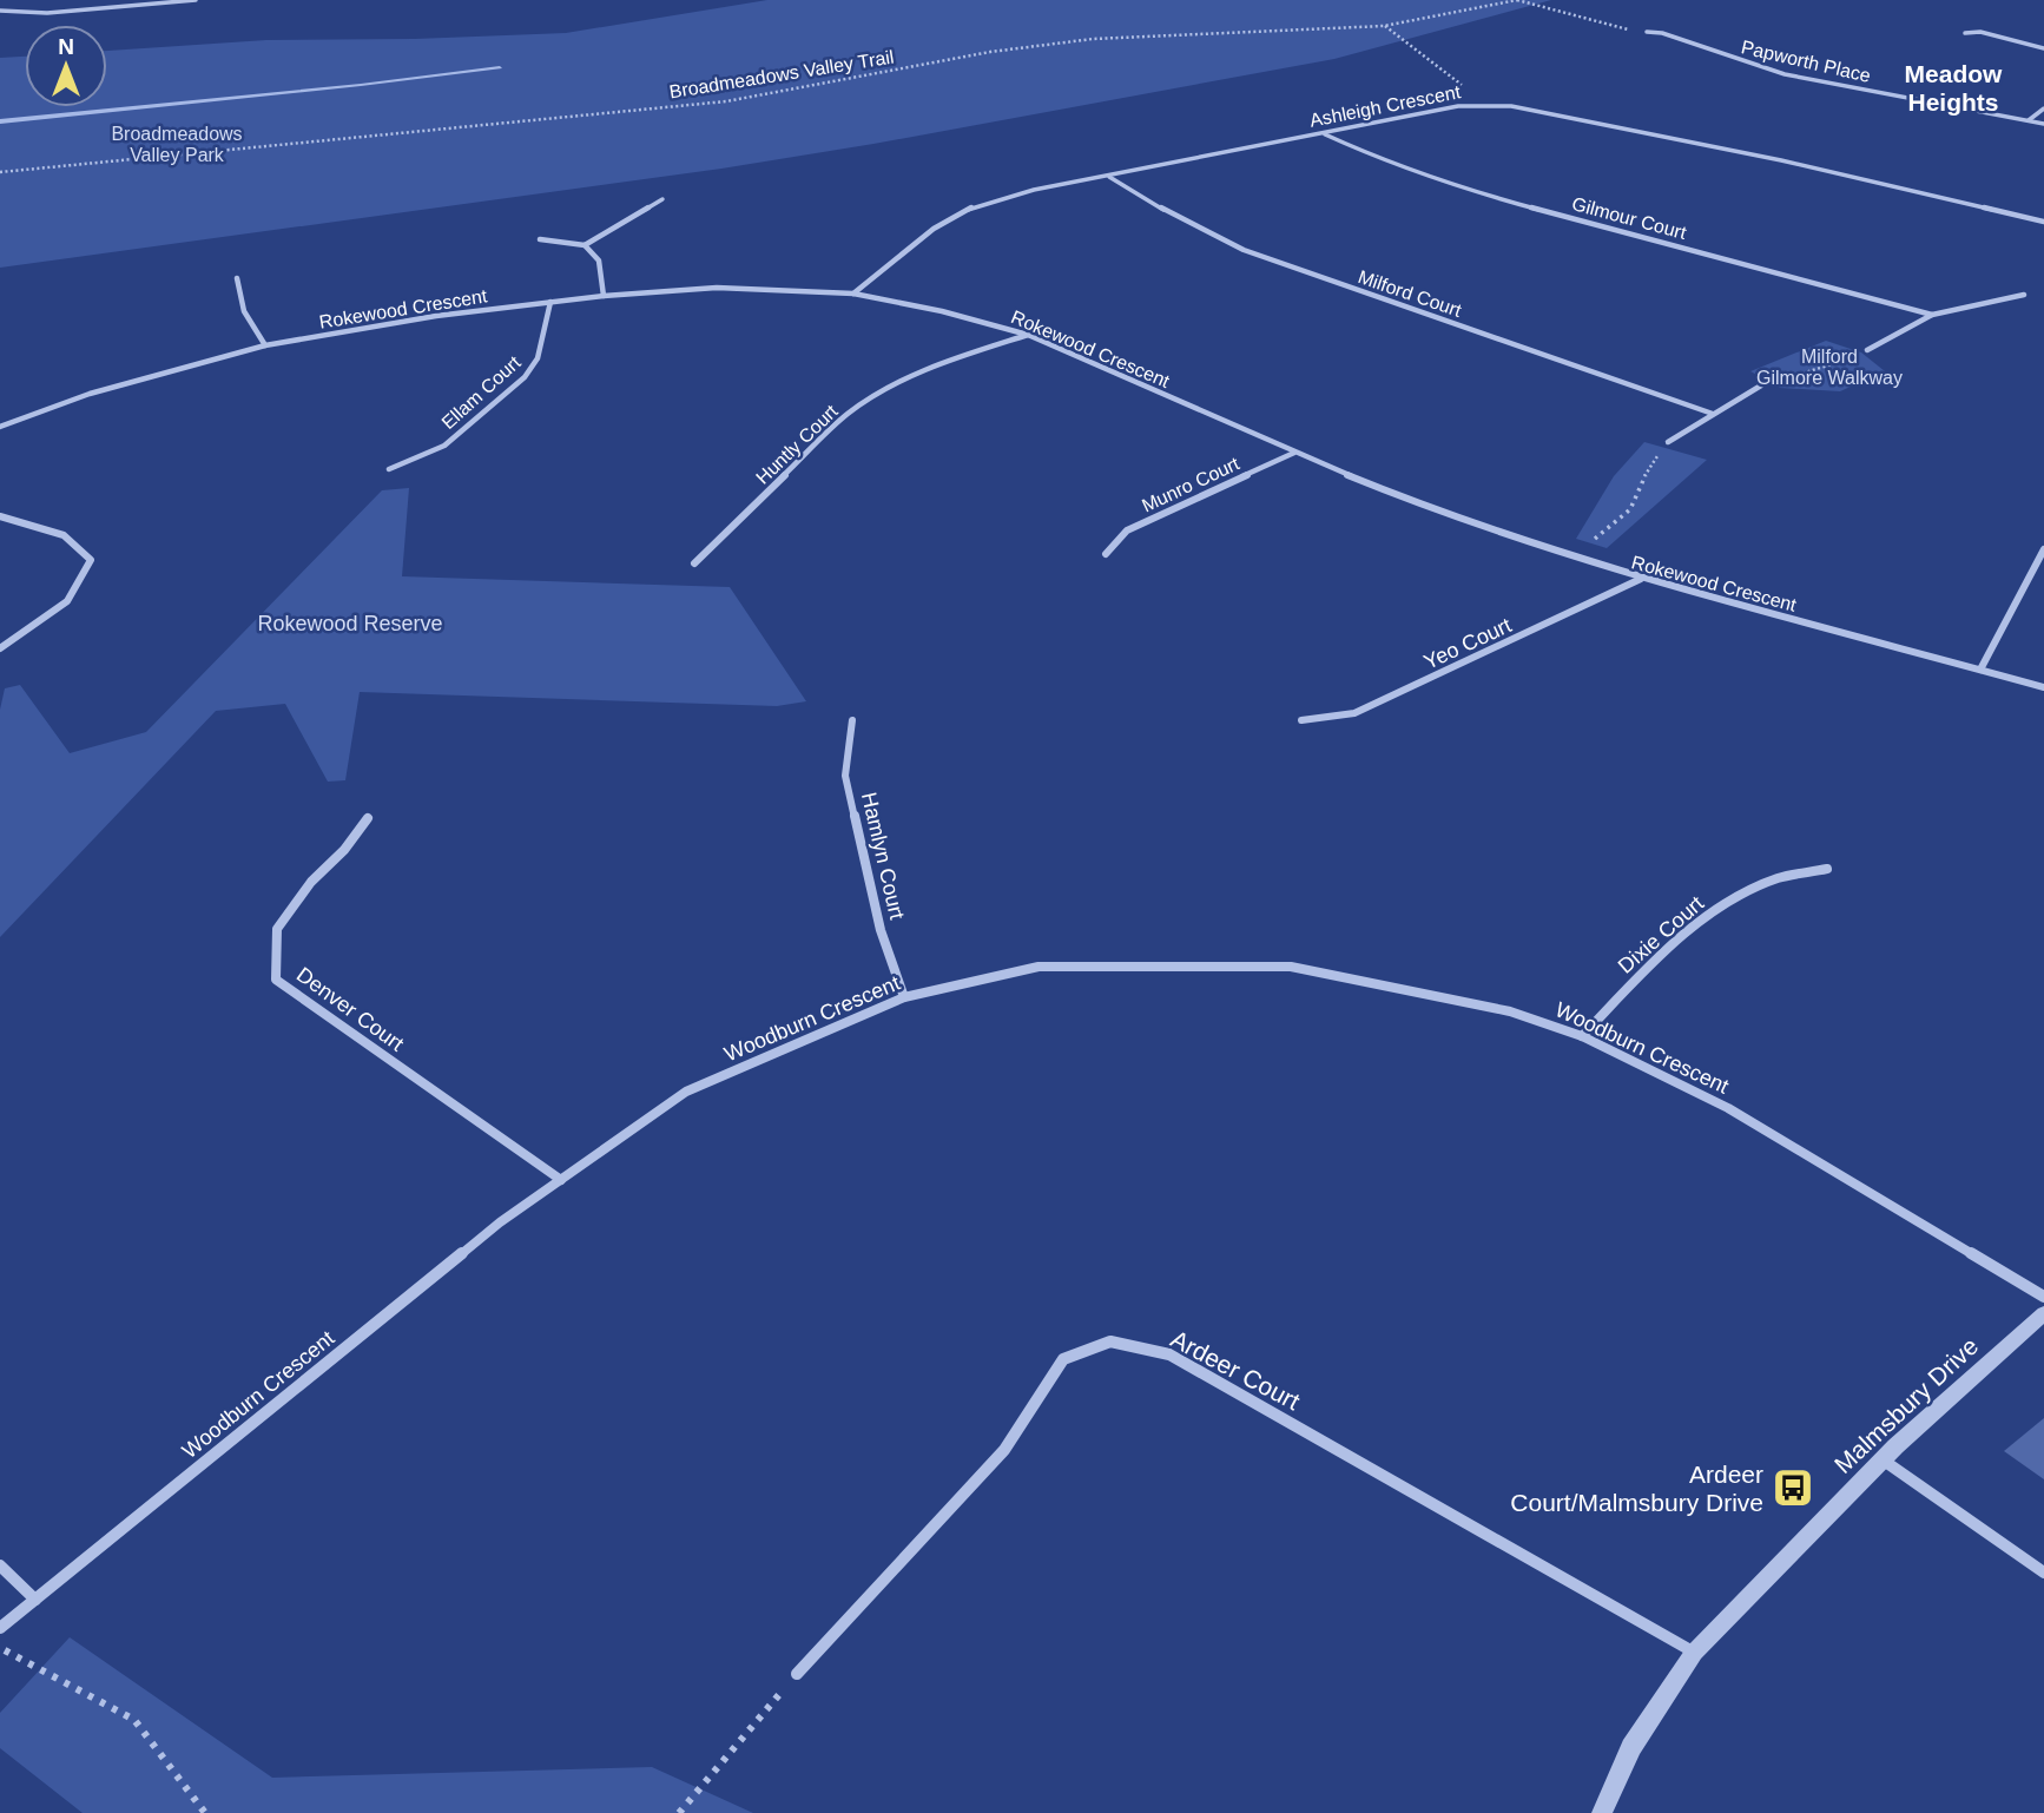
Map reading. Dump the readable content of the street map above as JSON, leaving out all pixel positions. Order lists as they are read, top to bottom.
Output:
{
  "streets": {
    "street": [
      "Papworth Place",
      "Ashleigh Crescent",
      "Gilmour Court",
      "Milford Court",
      "Rokewood Crescent",
      "Ellam Court",
      "Huntly Court",
      "Munro Court",
      "Yeo Court",
      "Hamlyn Court",
      "Dixie Court",
      "Denver Court",
      "Woodburn Crescent",
      "Ardeer Court",
      "Malmsbury Drive"
    ],
    "path": ["Broadmeadows Valley Trail"]
  },
  "crossings": [
    ["Ashleigh Crescent", "Gilmour Court"],
    ["Ashleigh Crescent", "Milford Court"],
    ["Ashleigh Crescent", "Rokewood Crescent"],
    ["Rokewood Crescent", "Ellam Court"],
    ["Rokewood Crescent", "Huntly Court"],
    ["Rokewood Crescent", "Munro Court"],
    ["Rokewood Crescent", "Yeo Court"],
    ["Hamlyn Court", "Woodburn Crescent"],
    ["Dixie Court", "Woodburn Crescent"],
    ["Denver Court", "Woodburn Crescent"],
    ["Ardeer Court", "Malmsbury Drive"]
  ],
  "districts": ["Meadow Heights"],
  "parks": ["Broadmeadows Valley Park", "Milford Gilmore Walkway", "Rokewood Reserve"],
  "places": {
    "bus stop": ["Ardeer Court/Malmsbury Drive"]
  },
  "north": "top"
}
